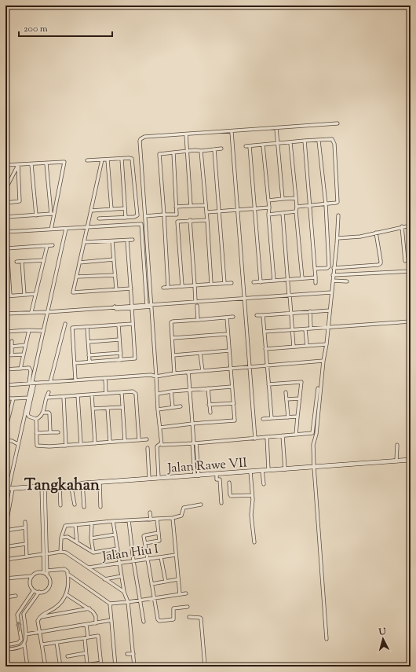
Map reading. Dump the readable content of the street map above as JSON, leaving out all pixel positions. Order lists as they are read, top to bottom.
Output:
{
  "streets": {
    "main road": ["Jalan Rawe VII"],
    "street": ["Jalan Hiu I"]
  },
  "districts": ["Tangkahan"],
  "scale_bar": "200 m",
  "north": "top"
}
